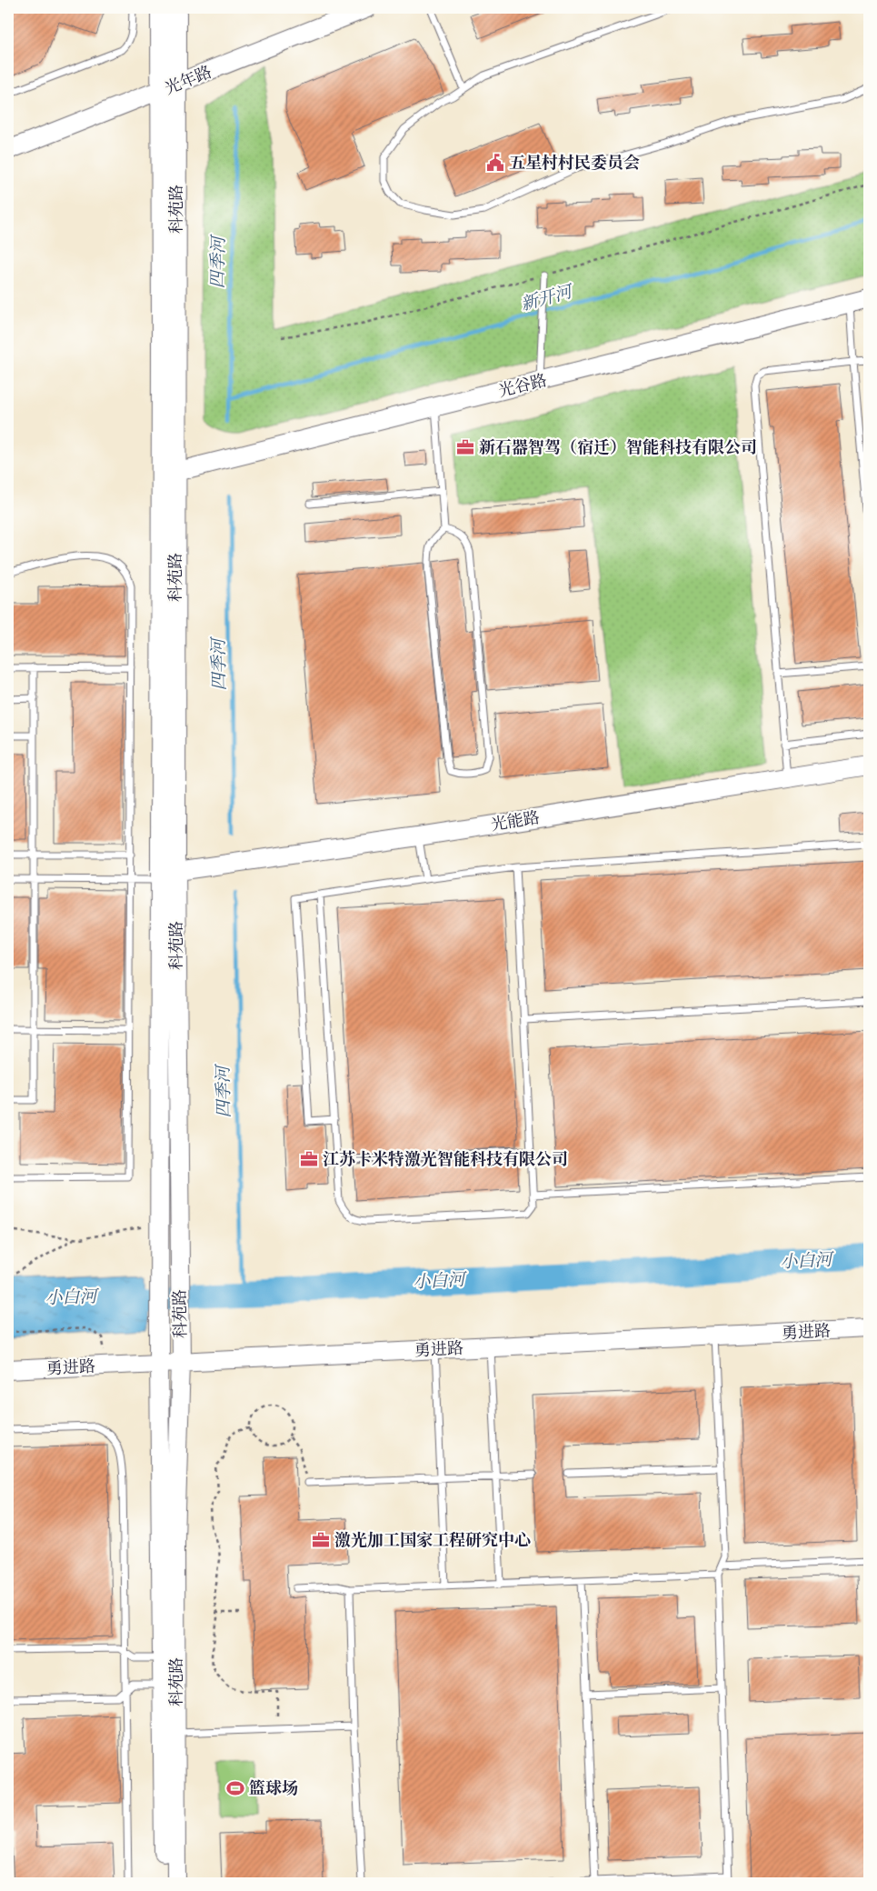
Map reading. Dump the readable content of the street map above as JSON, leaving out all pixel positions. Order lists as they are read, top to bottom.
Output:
{
  "streets": {
    "street": [
      "光年路",
      "科苑路",
      "光谷路",
      "光能路",
      "勇进路"
    ]
  },
  "crossings": [
    ["光年路", "科苑路"],
    ["科苑路", "光谷路"],
    ["科苑路", "光能路"],
    ["科苑路", "勇进路"]
  ],
  "water": ["四季河", "新开河", "小白河"],
  "places": {
    "public building": ["五星村村民委员会"],
    "office": ["新石器智驾（宿迁）智能科技有限公司", "江苏卡米特激光智能科技有限公司", "激光加工国家工程研究中心"],
    "sports": ["篮球场"]
  }
}
